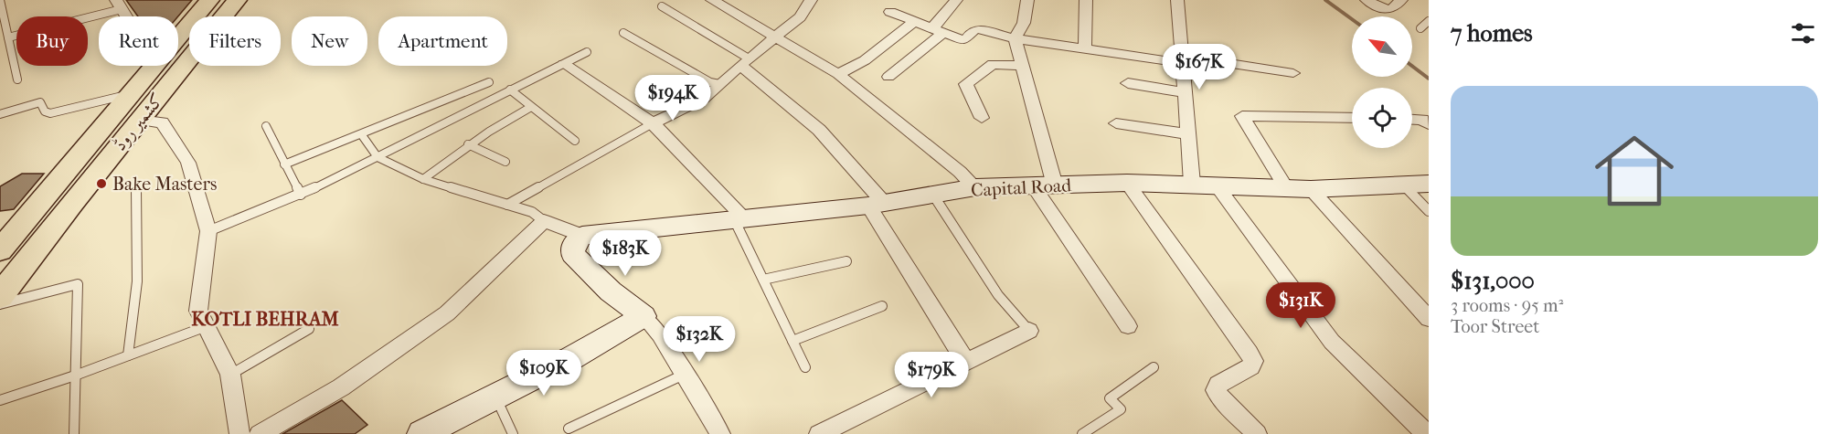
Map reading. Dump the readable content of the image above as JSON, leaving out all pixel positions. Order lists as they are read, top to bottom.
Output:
{
  "streets": {
    "main road": ["کشمیر روڈ"],
    "street": ["Capital Road"]
  },
  "districts": ["KOTLI BEHRAM"],
  "places": ["Bake Masters"],
  "north": "top left",
  "page": {
    "heading": "7 homes",
    "chip": [
      "Buy",
      "Rent",
      "Filters",
      "New",
      "Apartment"
    ],
    "price": [
      "$167K",
      "$194K",
      "$183K",
      "$131K",
      "$132K",
      "$109K",
      "$179K"
    ],
    "list": [
      {
        "name": "$131,000",
        "note": "3 rooms · 95 m² · Toor Street"
      }
    ]
  }
}
